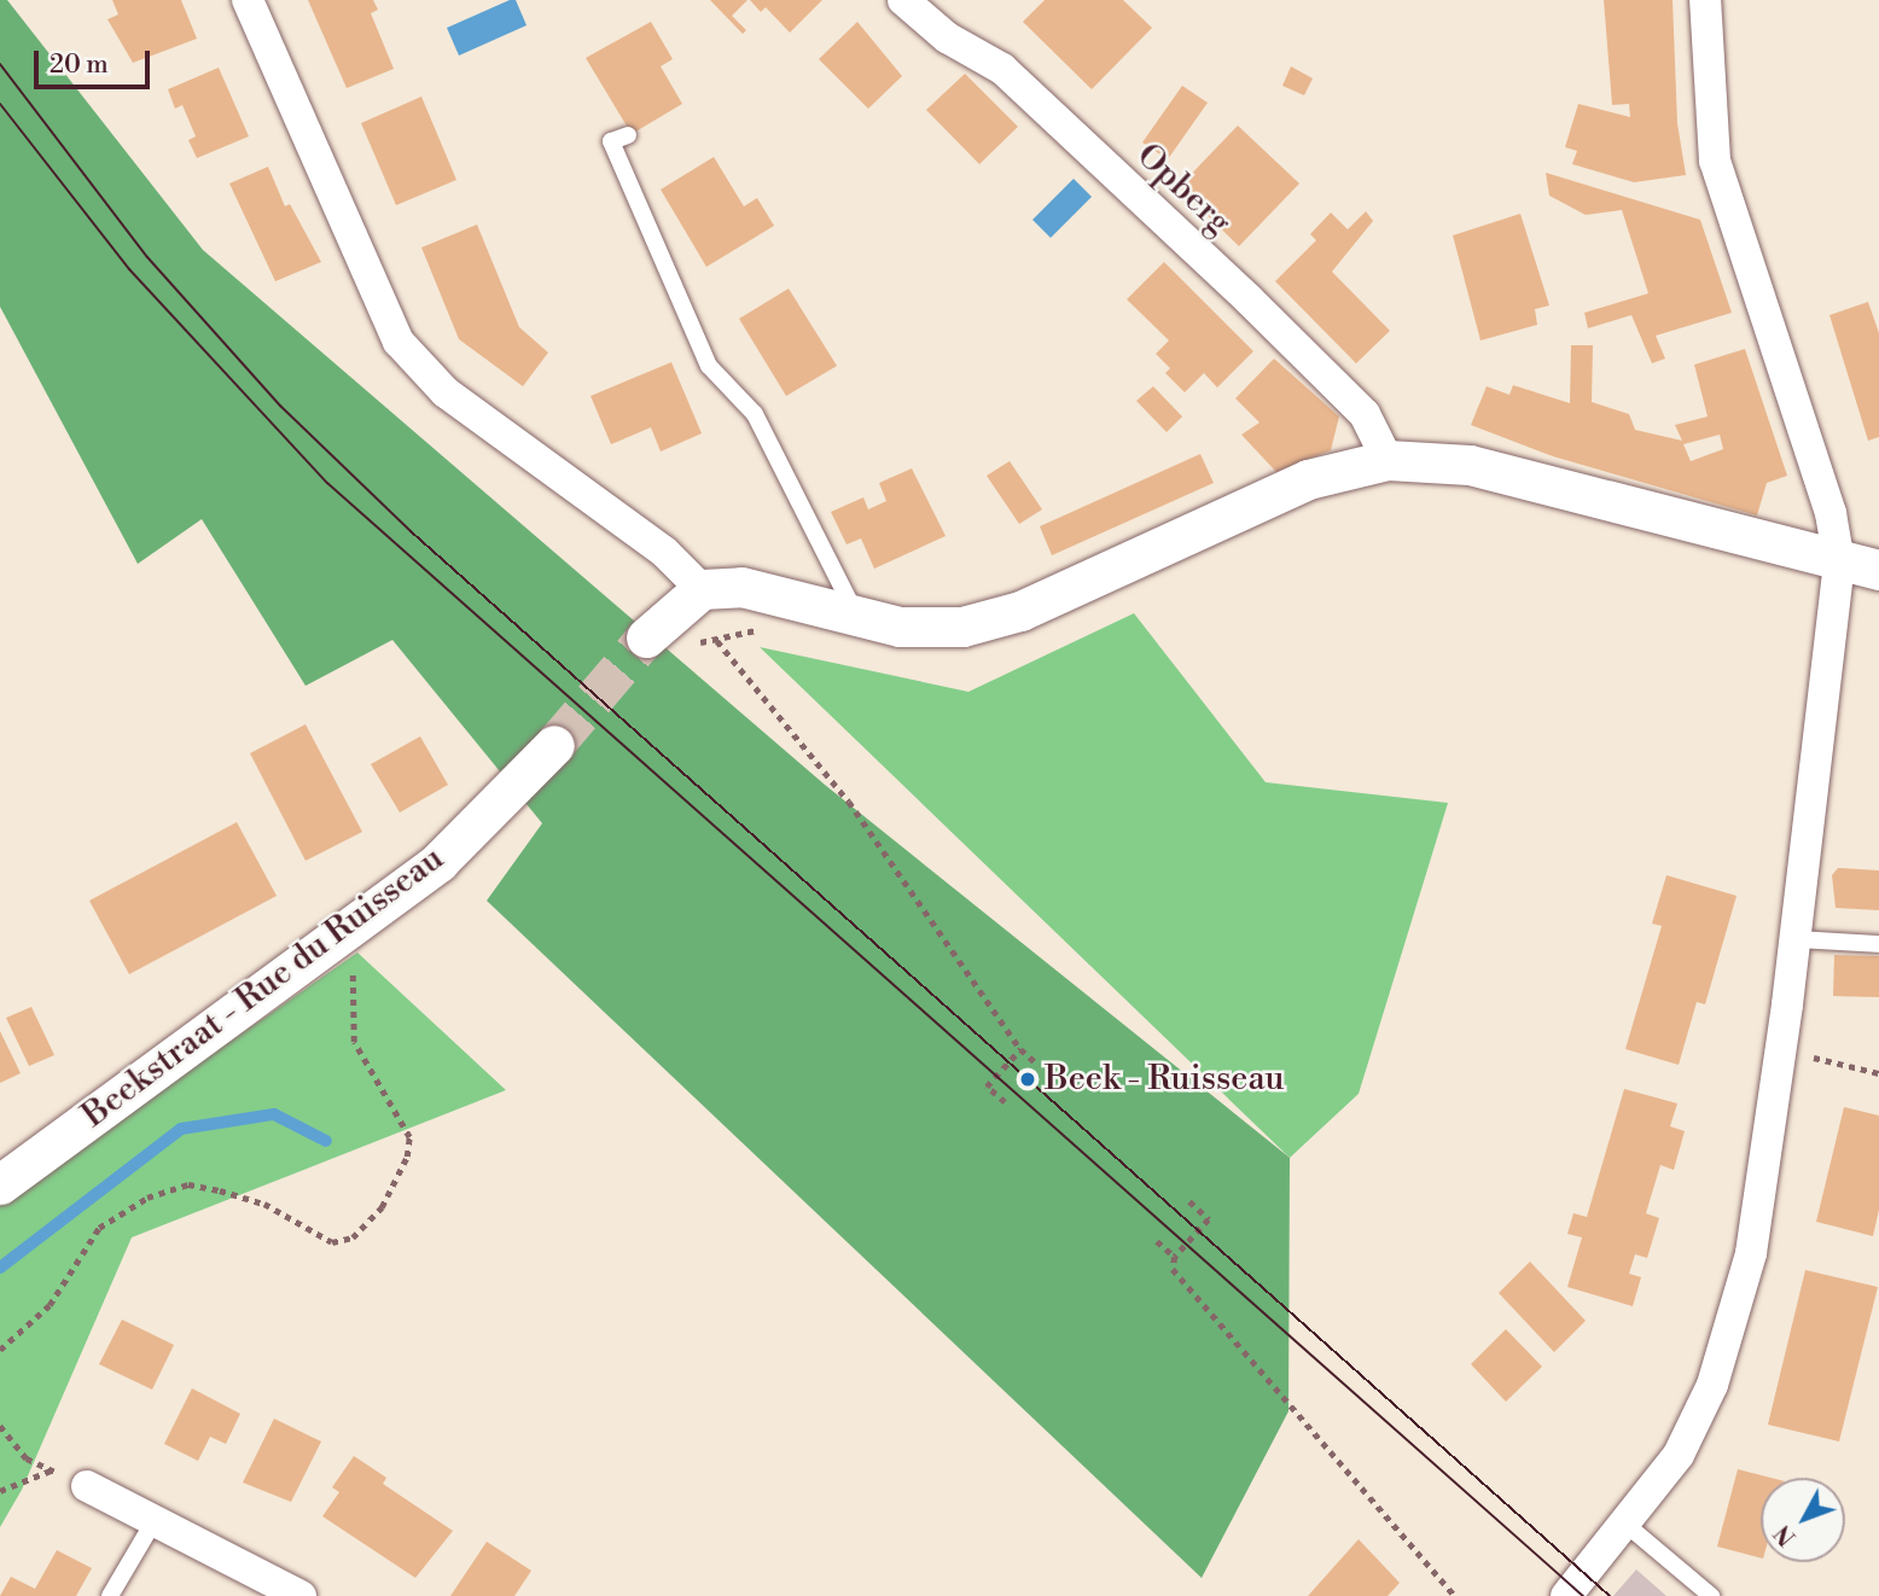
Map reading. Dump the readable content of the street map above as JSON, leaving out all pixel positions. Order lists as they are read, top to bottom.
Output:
{
  "streets": {
    "street": ["Opberg", "Beekstraat - Rue du Ruisseau"]
  },
  "places": ["Beek - Ruisseau"],
  "scale_bar": "20 m",
  "north": "bottom left"
}
